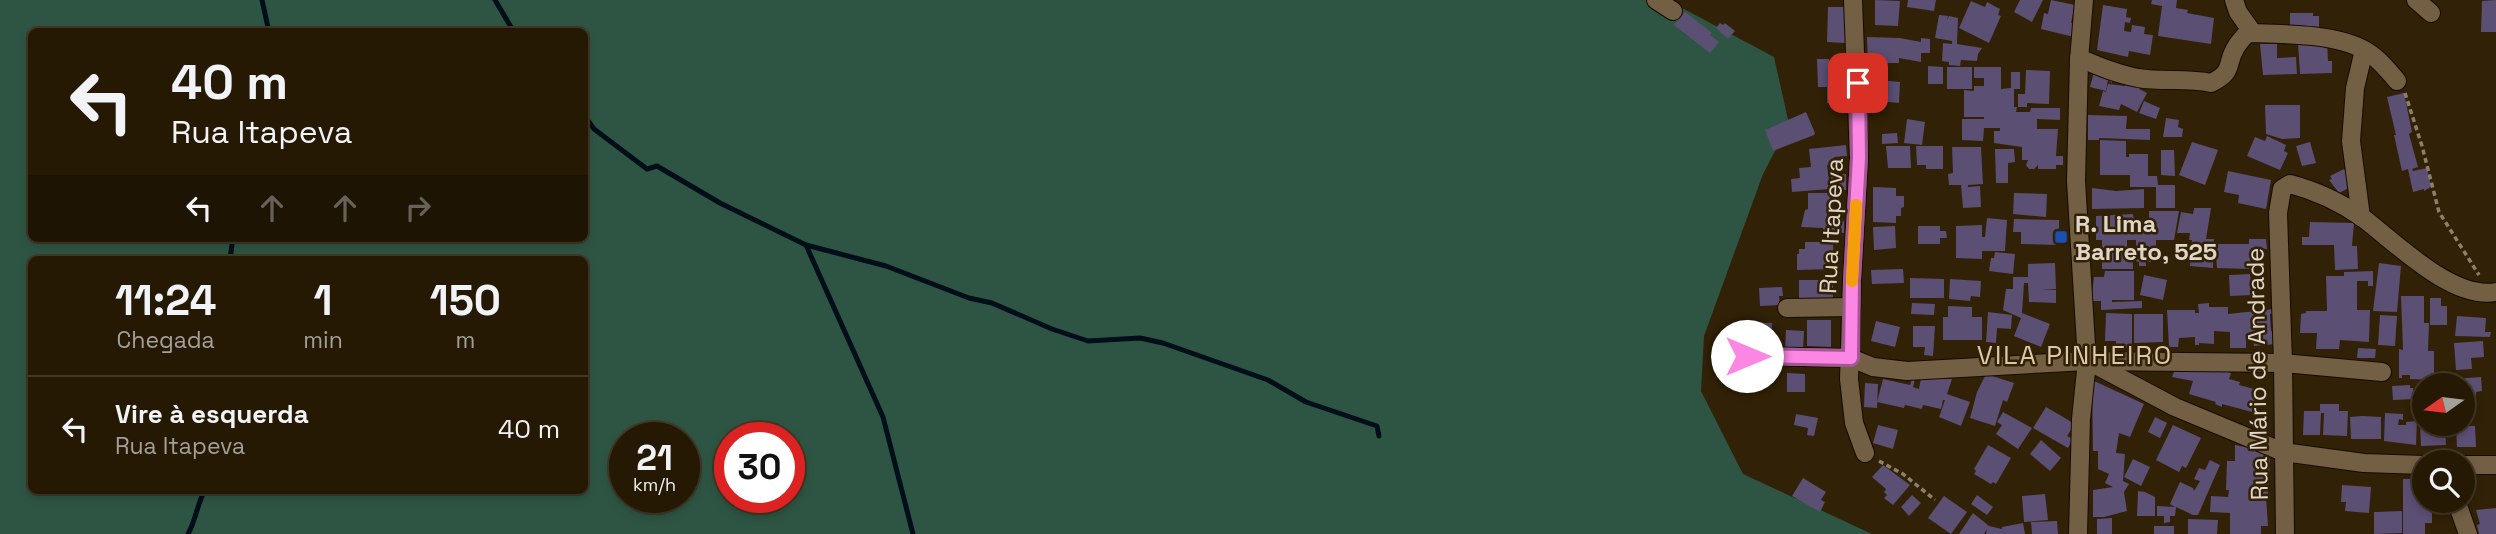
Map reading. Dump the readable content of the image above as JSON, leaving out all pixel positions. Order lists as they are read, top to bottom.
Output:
{
  "streets": {
    "street": ["Rua Itapeva", "Rua Mário de Andrade"]
  },
  "districts": ["VILA PINHEIRO"],
  "places": {
    "transit": ["R. Lima Barreto, 525"]
  },
  "north": "left",
  "page": {
    "turn": ["40 m", "Rua Itapeva"],
    "eta": [
      "11:24",
      "Chegada",
      "1",
      "min",
      "150",
      "m"
    ],
    "list": [
      {
        "name": "Vire à esquerda",
        "note": "Rua Itapeva",
        "value": "40 m"
      }
    ],
    "speed": "21 km/h",
    "limit": "30"
  }
}
